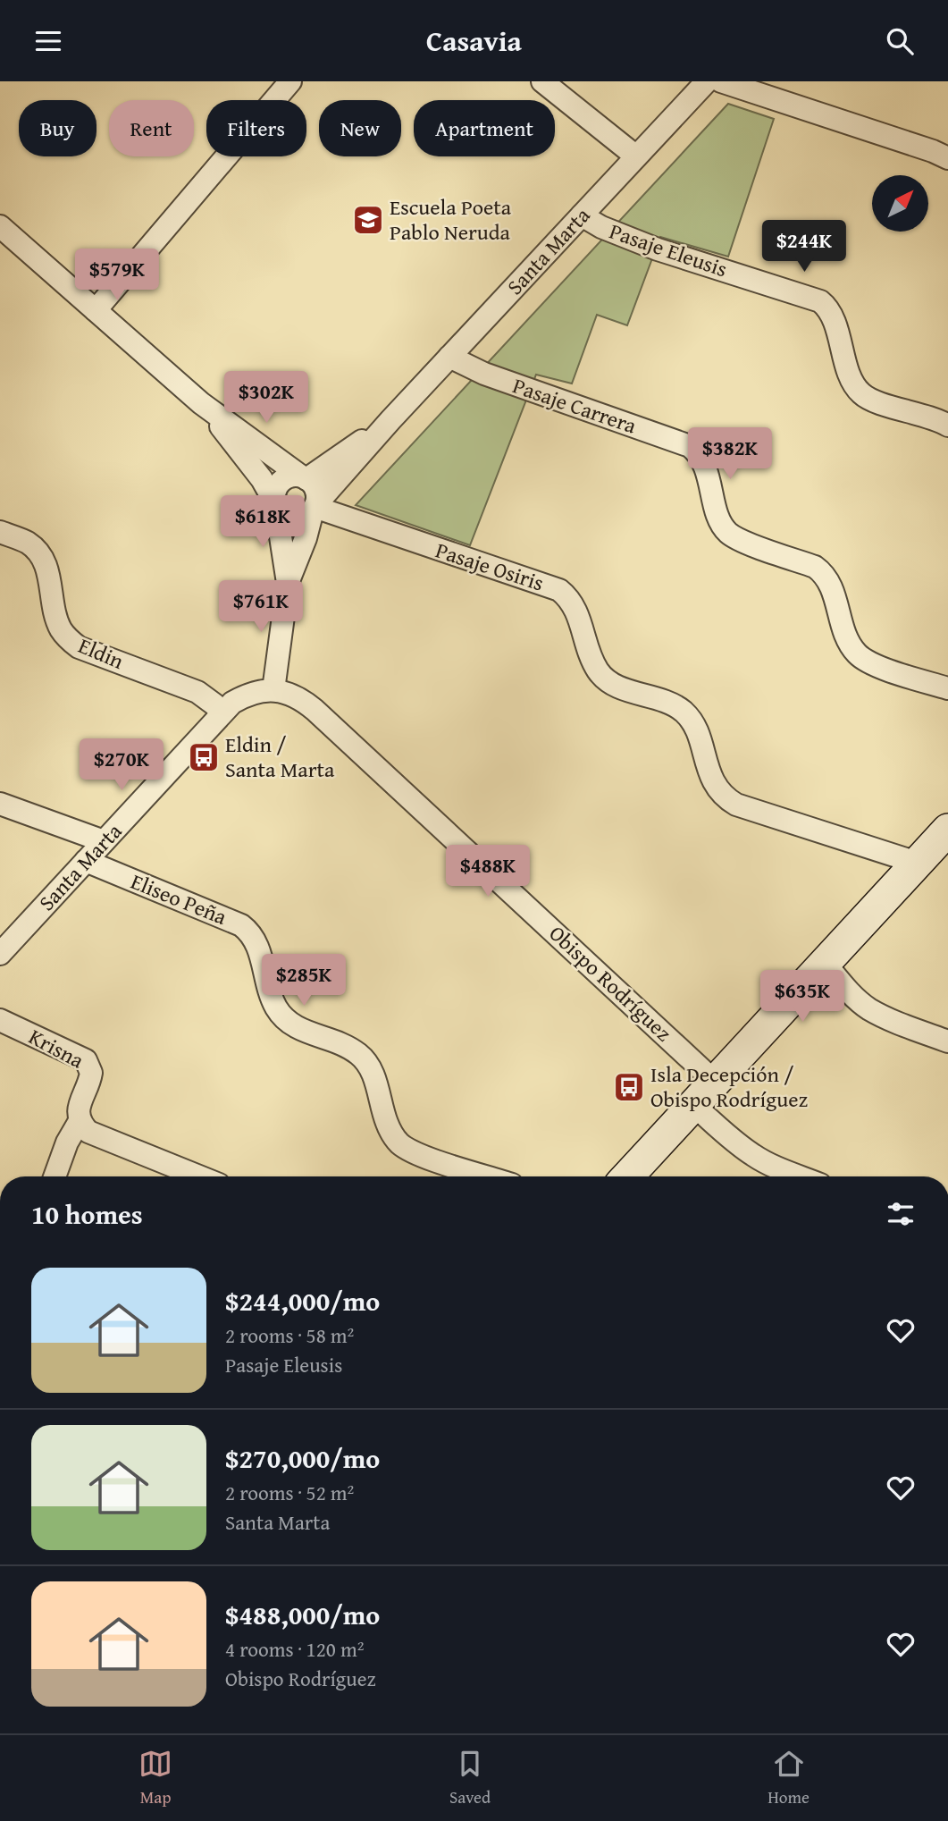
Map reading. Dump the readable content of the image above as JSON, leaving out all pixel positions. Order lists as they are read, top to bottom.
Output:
{
  "streets": {
    "street": [
      "Pasaje Eleusis",
      "Santa Marta",
      "Pasaje Carrera",
      "Pasaje Osiris",
      "Eldin",
      "Eliseo Peña",
      "Obispo Rodríguez",
      "Krisna"
    ]
  },
  "crossings": [
    ["Pasaje Eleusis", "Santa Marta"],
    ["Santa Marta", "Pasaje Carrera"],
    ["Santa Marta", "Pasaje Osiris"],
    ["Santa Marta", "Eldin"],
    ["Santa Marta", "Eliseo Peña"],
    ["Santa Marta", "Obispo Rodríguez"]
  ],
  "places": {
    "school or university": ["Escuela Poeta Pablo Neruda"],
    "bus stop": ["Eldin / Santa Marta", "Isla Decepción / Obispo Rodríguez"]
  },
  "north": "top right",
  "page": {
    "header": "Casavia",
    "chip": [
      "Buy",
      "Rent",
      "Filters",
      "New",
      "Apartment"
    ],
    "price": [
      "$244K",
      "$579K",
      "$302K",
      "$382K",
      "$618K",
      "$761K",
      "$270K",
      "$488K",
      "$285K",
      "$635K"
    ],
    "heading": "10 homes",
    "list": [
      {
        "name": "$244,000/mo",
        "note": "2 rooms · 58 m² · Pasaje Eleusis"
      },
      {
        "name": "$270,000/mo",
        "note": "2 rooms · 52 m² · Santa Marta"
      },
      {
        "name": "$488,000/mo",
        "note": "4 rooms · 120 m² · Obispo Rodríguez"
      }
    ],
    "tabs": ["Map", "Saved", "Home"]
  }
}
